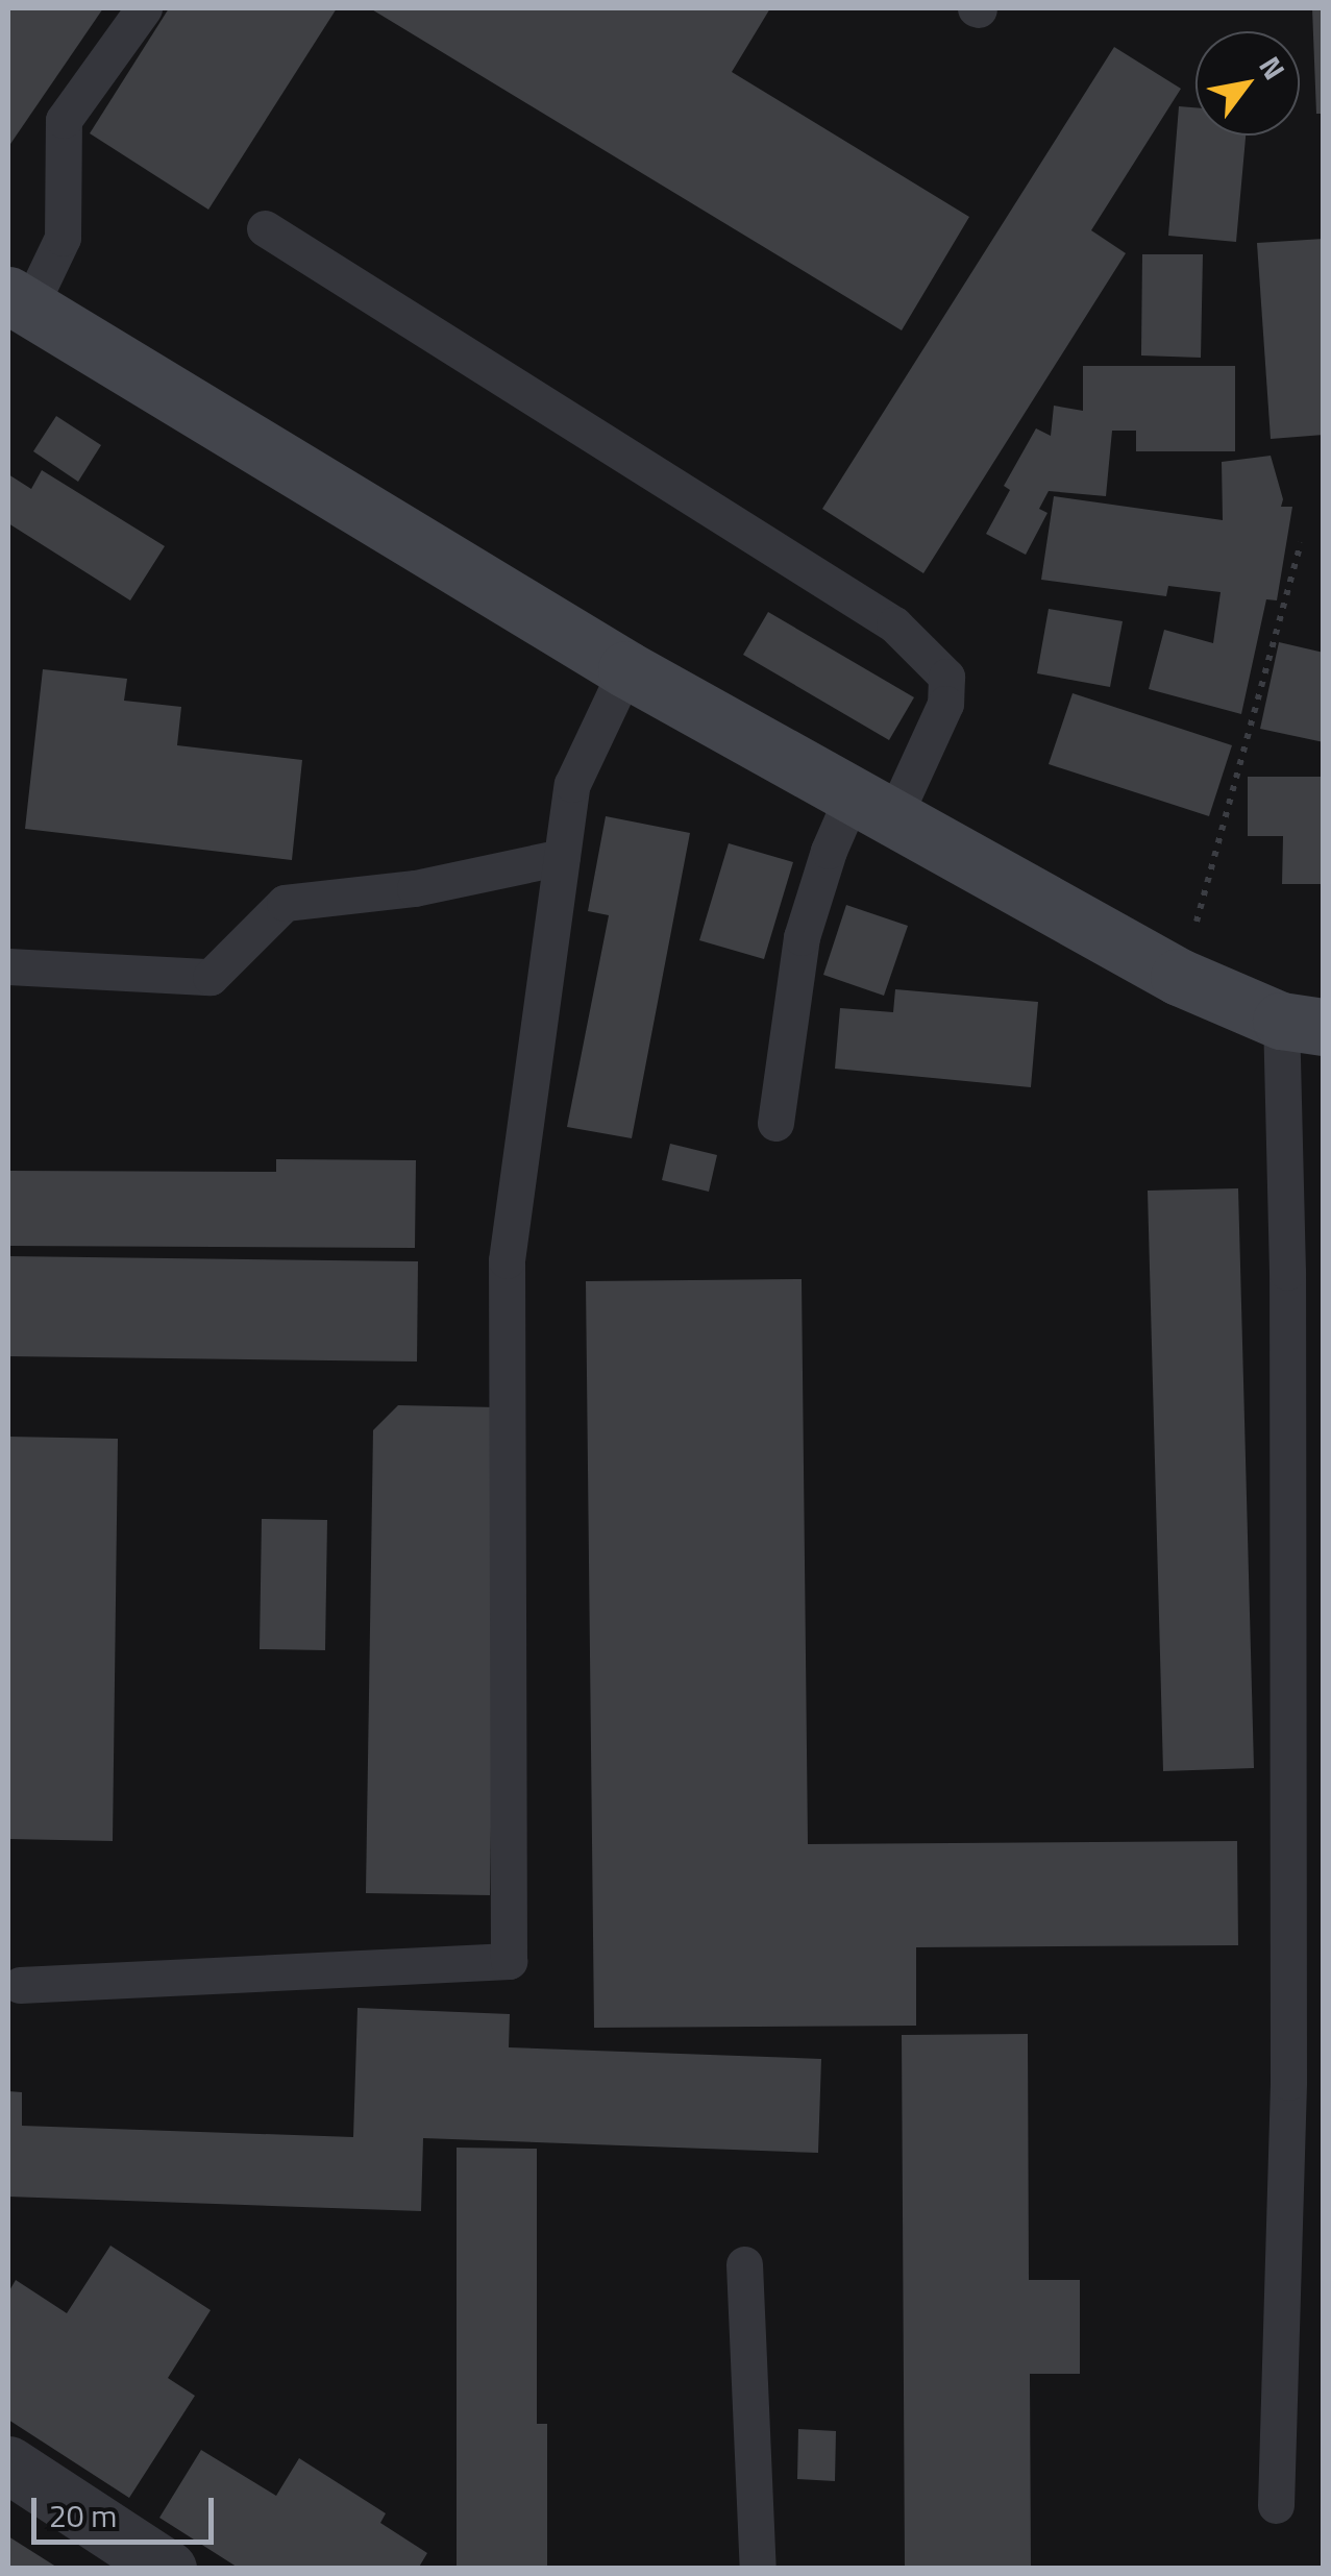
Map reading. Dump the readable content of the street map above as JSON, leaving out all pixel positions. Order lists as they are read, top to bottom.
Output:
{
  "scale_bar": "20 m",
  "north": "top right"
}
